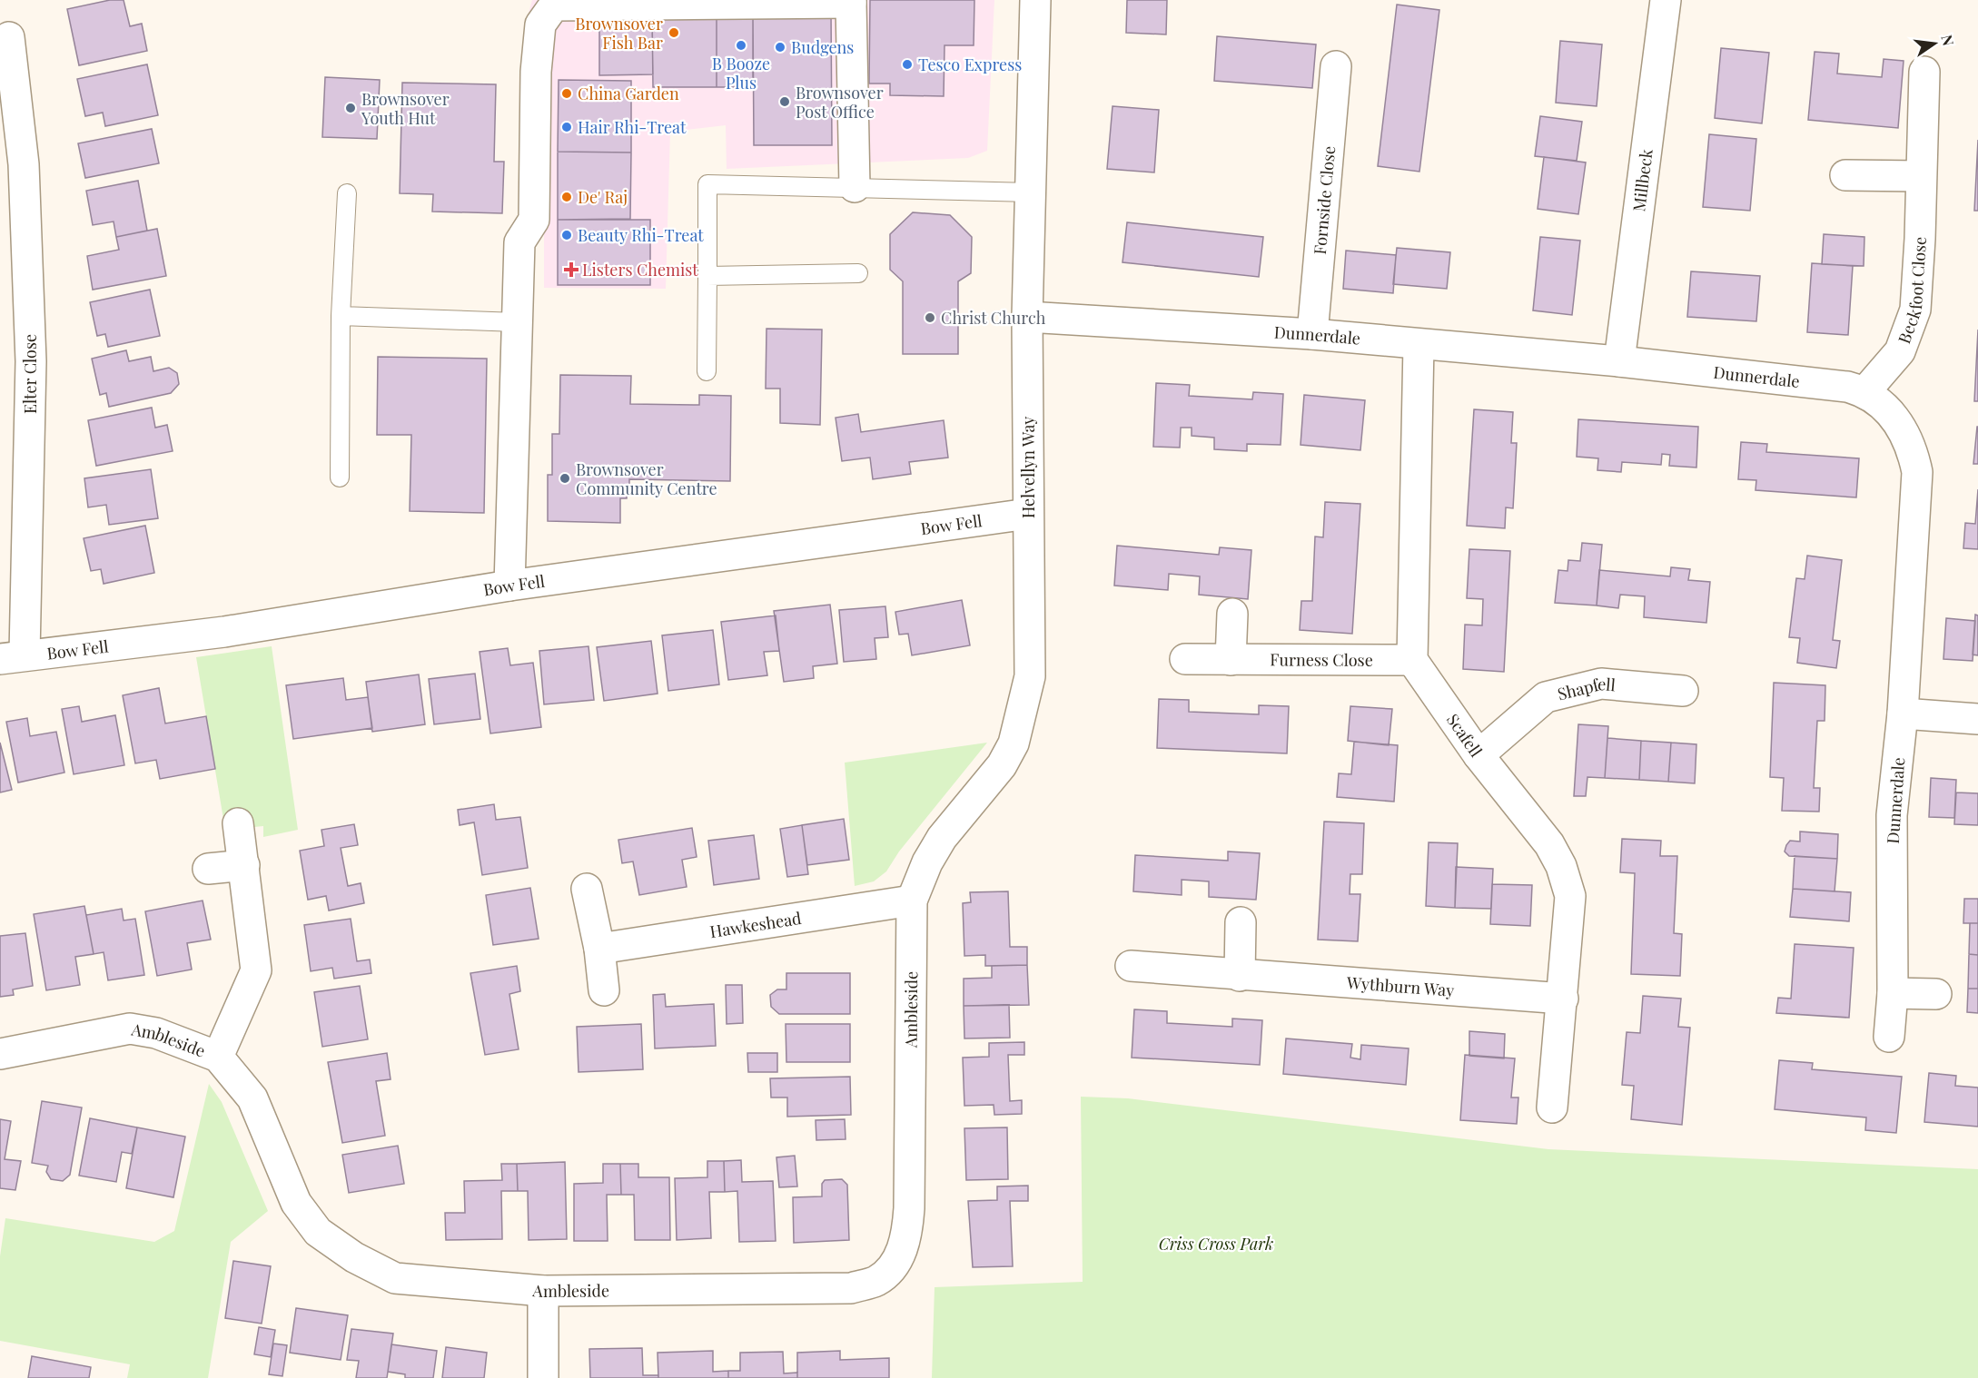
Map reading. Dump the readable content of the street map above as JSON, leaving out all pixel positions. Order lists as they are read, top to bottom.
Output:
{
  "streets": {
    "street": [
      "Millbeck",
      "Fornside Close",
      "Beckfoot Close",
      "Dunnerdale",
      "Elter Close",
      "Helvellyn Way",
      "Bow Fell",
      "Furness Close",
      "Shapfell",
      "Scafell",
      "Hawkeshead",
      "Wythburn Way",
      "Ambleside"
    ]
  },
  "crossings": [
    ["Millbeck", "Dunnerdale"],
    ["Fornside Close", "Dunnerdale"],
    ["Beckfoot Close", "Dunnerdale"],
    ["Dunnerdale", "Helvellyn Way"],
    ["Elter Close", "Bow Fell"],
    ["Helvellyn Way", "Bow Fell"],
    ["Helvellyn Way", "Hawkeshead"],
    ["Helvellyn Way", "Ambleside"],
    ["Furness Close", "Scafell"],
    ["Shapfell", "Scafell"],
    ["Scafell", "Wythburn Way"],
    ["Hawkeshead", "Ambleside"]
  ],
  "parks": ["Criss Cross Park"],
  "places": {
    "other": [
      "Brownsover Fish Bar",
      "B Booze Plus",
      "Budgens",
      "Tesco Express",
      "China Garden",
      "Brownsover Post Office",
      "Brownsover Youth Hut",
      "Hair Rhi-Treat",
      "De' Raj",
      "Beauty Rhi-Treat",
      "Christ Church",
      "Brownsover Community Centre"
    ],
    "health": ["Listers Chemist"]
  },
  "north": "right"
}
